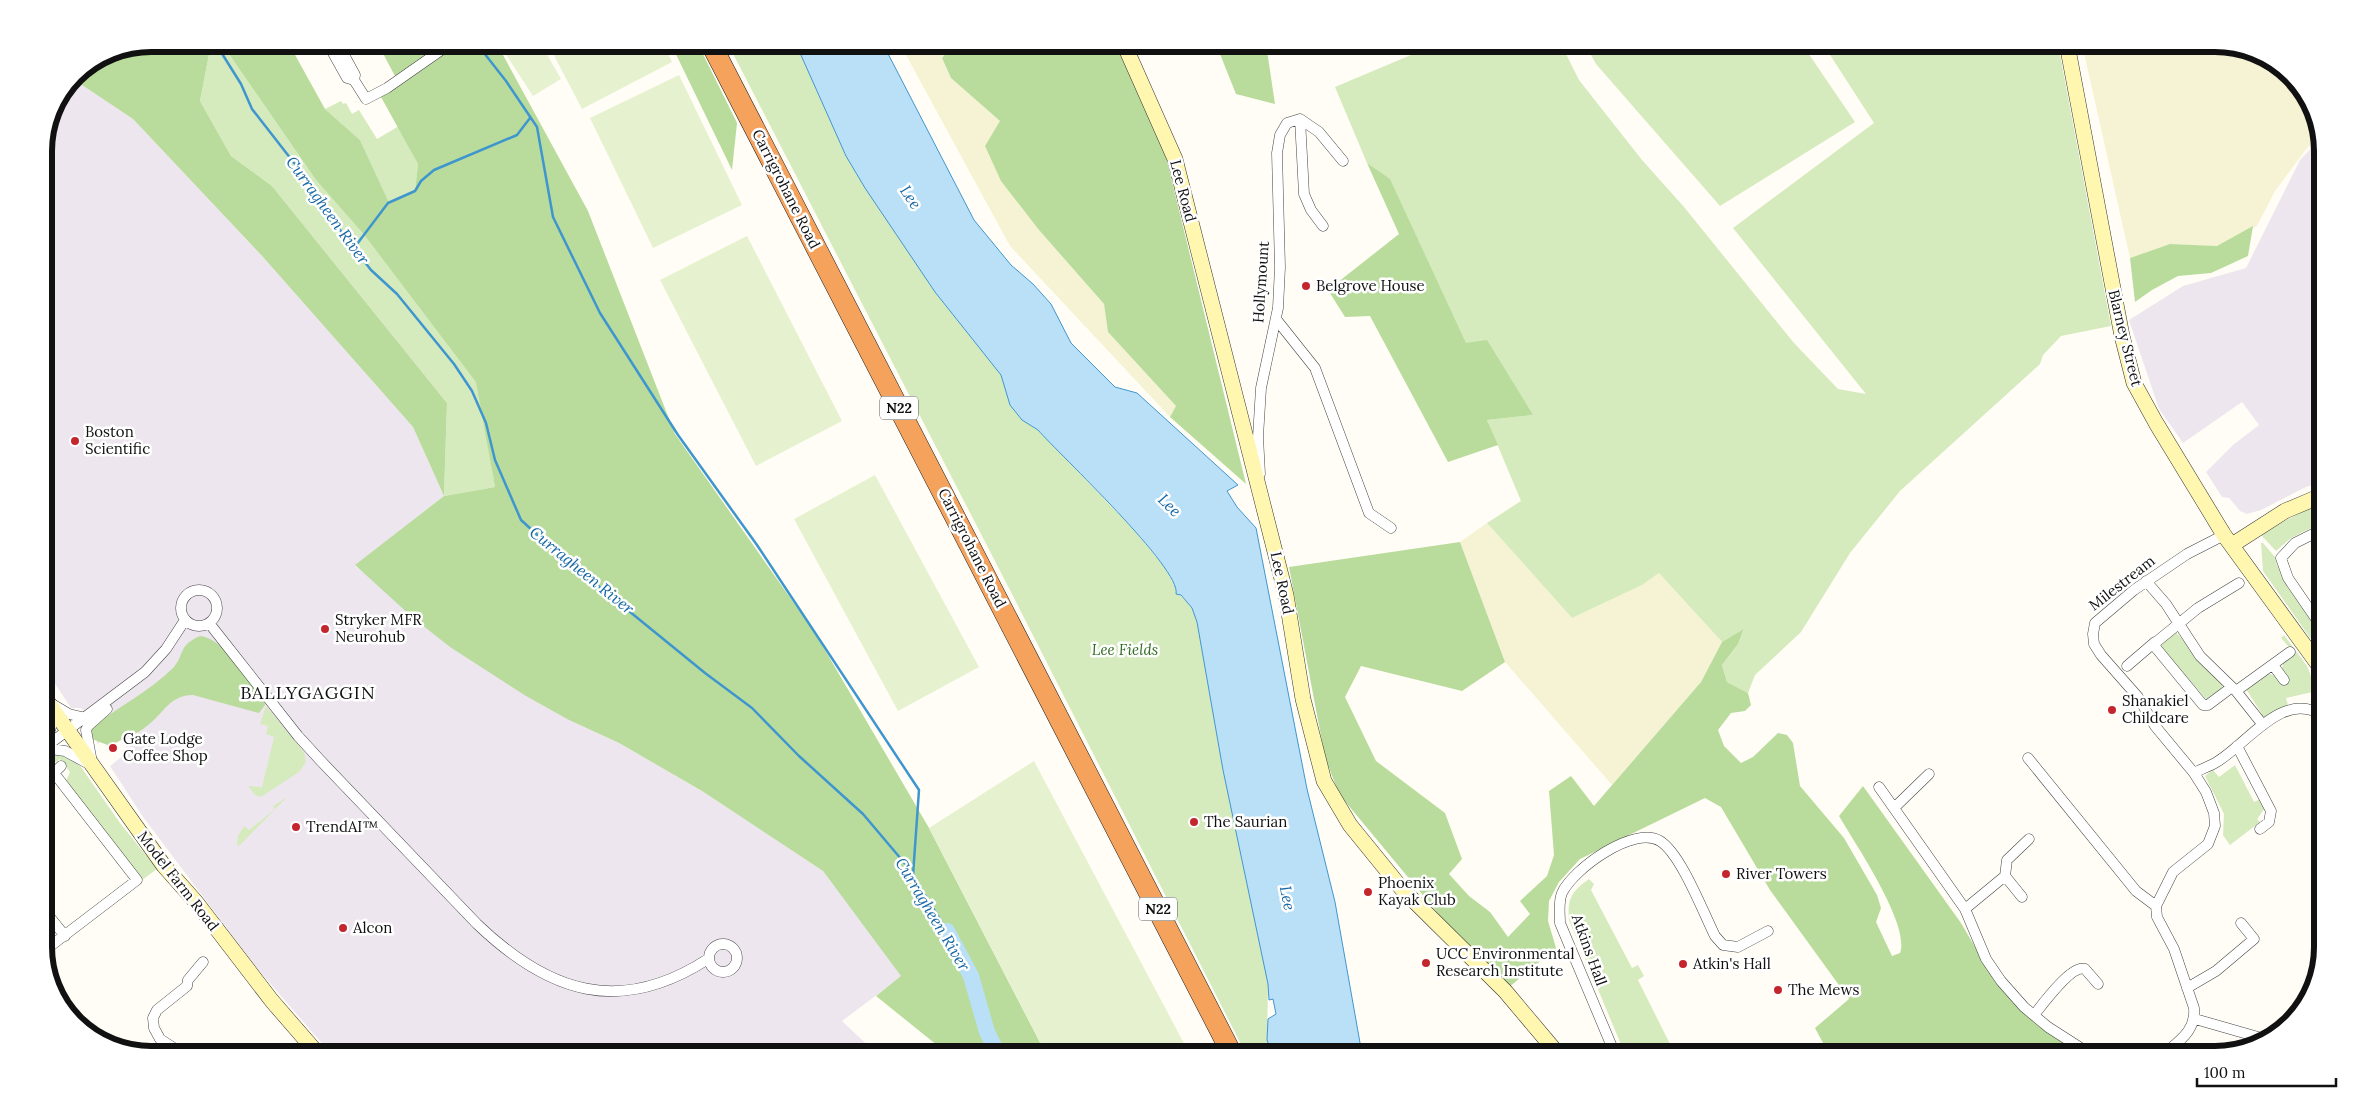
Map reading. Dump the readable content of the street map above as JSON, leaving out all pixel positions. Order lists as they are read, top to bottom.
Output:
{
  "streets": {
    "highway": ["Carrigrohane Road", "N22"],
    "street": [
      "Lee Road",
      "Hollymount",
      "Blarney Street",
      "Milestream",
      "Model Farm Road",
      "Atkins Hall"
    ]
  },
  "crossings": [
    ["Lee Road", "Hollymount"],
    ["Blarney Street", "Milestream"]
  ],
  "districts": ["BALLYGAGGIN"],
  "water": ["Lee", "Curragheen River"],
  "parks": ["Lee Fields"],
  "places": [
    "Belgrove House",
    "Boston Scientific",
    "Stryker MFR Neurohub",
    "Shanakiel Childcare",
    "Gate Lodge Coffee Shop",
    "The Saurian",
    "TrendAI™",
    "River Towers",
    "Phoenix Kayak Club",
    "Alcon",
    "UCC Environmental Research Institute",
    "Atkin's Hall",
    "The Mews"
  ],
  "scale_bar": "100 m"
}
